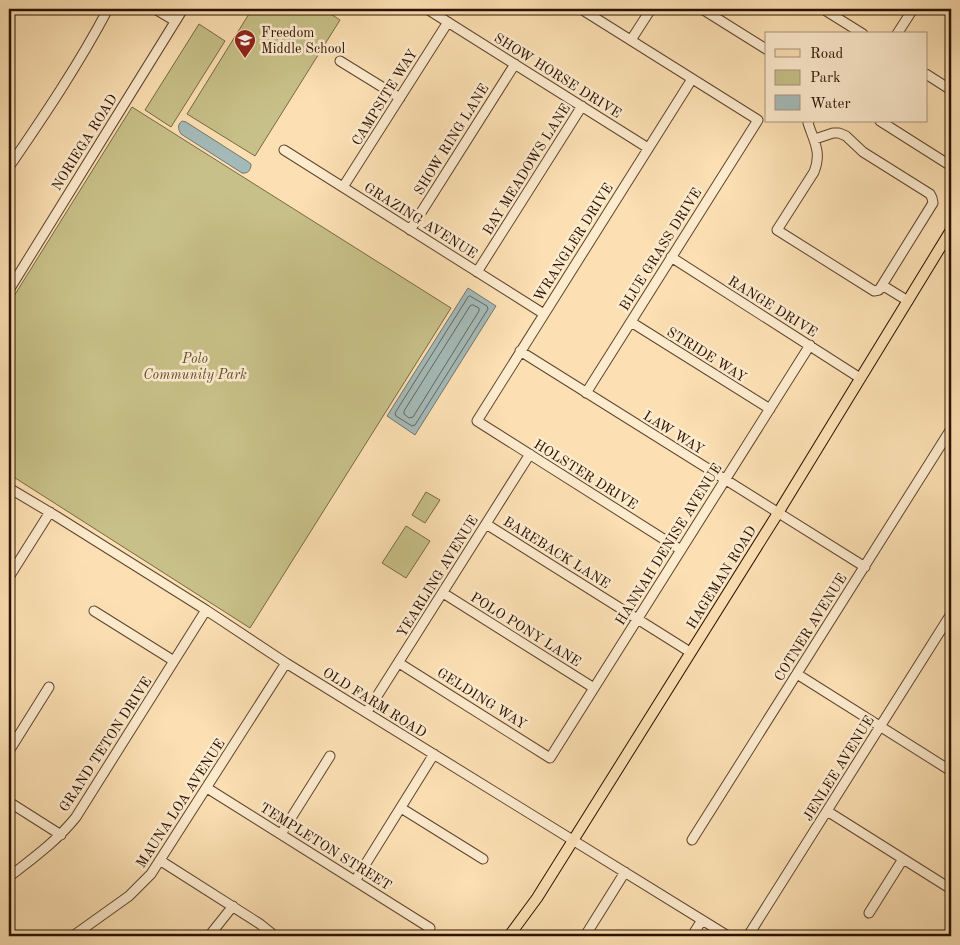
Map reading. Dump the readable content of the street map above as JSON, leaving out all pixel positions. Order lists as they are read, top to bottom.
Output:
{
  "streets": {
    "main road": ["HAGEMAN ROAD"],
    "street": [
      "SHOW HORSE DRIVE",
      "CAMPSITE WAY",
      "SHOW RING LANE",
      "NORIEGA ROAD",
      "BAY MEADOWS LANE",
      "GRAZING AVENUE",
      "WRANGLER DRIVE",
      "BLUE GRASS DRIVE",
      "RANGE DRIVE",
      "STRIDE WAY",
      "LAW WAY",
      "HOLSTER DRIVE",
      "HANNAH DENISE AVENUE",
      "BAREBACK LANE",
      "YEARLING AVENUE",
      "COTNER AVENUE",
      "POLO PONY LANE",
      "GELDING WAY",
      "OLD FARM ROAD",
      "GRAND TETON DRIVE",
      "JENLEE AVENUE",
      "MAUNA LOA AVENUE",
      "TEMPLETON STREET"
    ]
  },
  "crossings": [
    ["SHOW HORSE DRIVE", "CAMPSITE WAY"],
    ["SHOW HORSE DRIVE", "SHOW RING LANE"],
    ["SHOW HORSE DRIVE", "BAY MEADOWS LANE"],
    ["SHOW HORSE DRIVE", "WRANGLER DRIVE"],
    ["CAMPSITE WAY", "GRAZING AVENUE"],
    ["SHOW RING LANE", "GRAZING AVENUE"],
    ["BAY MEADOWS LANE", "GRAZING AVENUE"],
    ["GRAZING AVENUE", "WRANGLER DRIVE"],
    ["WRANGLER DRIVE", "BLUE GRASS DRIVE"],
    ["WRANGLER DRIVE", "LAW WAY"],
    ["WRANGLER DRIVE", "HOLSTER DRIVE"],
    ["BLUE GRASS DRIVE", "RANGE DRIVE"],
    ["BLUE GRASS DRIVE", "STRIDE WAY"],
    ["BLUE GRASS DRIVE", "LAW WAY"],
    ["RANGE DRIVE", "HANNAH DENISE AVENUE"],
    ["RANGE DRIVE", "HAGEMAN ROAD"],
    ["STRIDE WAY", "HANNAH DENISE AVENUE"],
    ["LAW WAY", "HANNAH DENISE AVENUE"],
    ["LAW WAY", "HAGEMAN ROAD"],
    ["LAW WAY", "COTNER AVENUE"],
    ["HOLSTER DRIVE", "HANNAH DENISE AVENUE"],
    ["HOLSTER DRIVE", "YEARLING AVENUE"],
    ["HANNAH DENISE AVENUE", "BAREBACK LANE"],
    ["HANNAH DENISE AVENUE", "POLO PONY LANE"],
    ["HANNAH DENISE AVENUE", "GELDING WAY"],
    ["BAREBACK LANE", "YEARLING AVENUE"],
    ["BAREBACK LANE", "HAGEMAN ROAD"],
    ["YEARLING AVENUE", "POLO PONY LANE"],
    ["YEARLING AVENUE", "GELDING WAY"],
    ["YEARLING AVENUE", "OLD FARM ROAD"],
    ["HAGEMAN ROAD", "OLD FARM ROAD"],
    ["OLD FARM ROAD", "GRAND TETON DRIVE"],
    ["OLD FARM ROAD", "MAUNA LOA AVENUE"],
    ["MAUNA LOA AVENUE", "TEMPLETON STREET"]
  ],
  "parks": ["Polo Community Park"],
  "places": {
    "school or university": ["Freedom Middle School"]
  },
  "legend": ["Road", "Park", "Water"]
}
